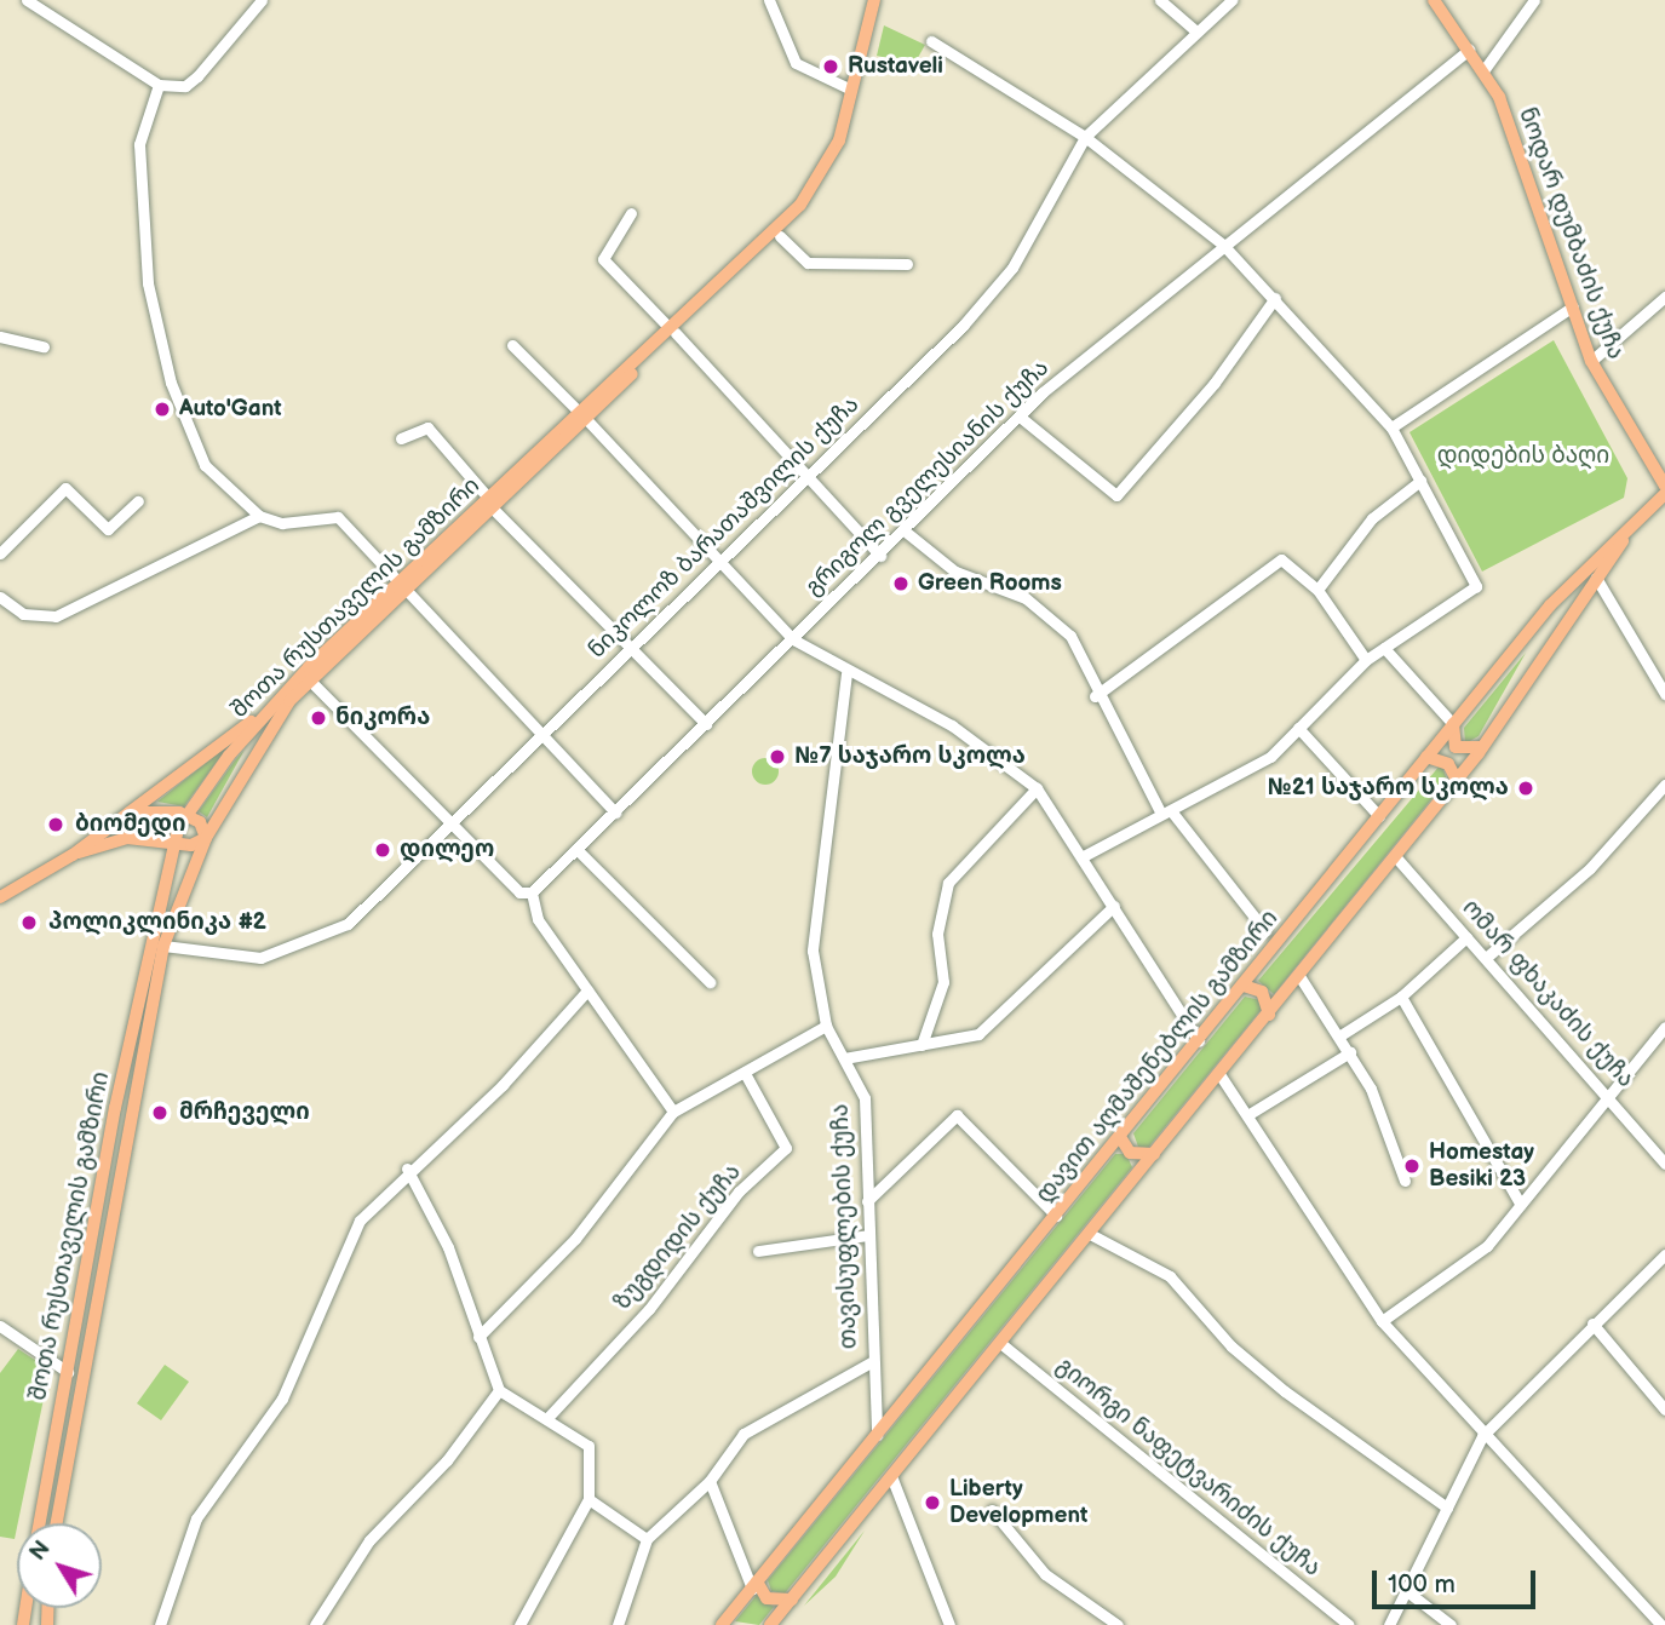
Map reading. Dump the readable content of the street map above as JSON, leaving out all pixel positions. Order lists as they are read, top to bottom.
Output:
{
  "streets": {
    "main road": ["ნოდარ დუმბაძის ქუჩა", "შოთა რუსთაველის გამზირი", "დავით აღმაშენებლის გამზირი"],
    "street": [
      "გრიგოლ გველესიანის ქუჩა",
      "ნიკოლოზ ბარათაშვილის ქუჩა",
      "ომარ ფხაკაძის ქუჩა",
      "თავისუფლების ქუჩა",
      "ზუგდიდის ქუჩა",
      "გიორგი ნაფეტვარიძის ქუჩა"
    ]
  },
  "crossings": [
    ["ნოდარ დუმბაძის ქუჩა", "გრიგოლ გველესიანის ქუჩა"],
    ["ნიკოლოზ ბარათაშვილის ქუჩა", "შოთა რუსთაველის გამზირი"],
    ["ომარ ფხაკაძის ქუჩა", "დავით აღმაშენებლის გამზირი"],
    ["დავით აღმაშენებლის გამზირი", "თავისუფლების ქუჩა"],
    ["დავით აღმაშენებლის გამზირი", "გიორგი ნაფეტვარიძის ქუჩა"]
  ],
  "parks": ["დიდების ბაღი"],
  "places": [
    "Rustaveli",
    "Auto'Gant",
    "Green Rooms",
    "ნიკორა",
    "№7 საჯარო სკოლა",
    "№21 საჯარო სკოლა",
    "ბიომედი",
    "დილეო",
    "პოლიკლინიკა #2",
    "მრჩეველი",
    "Homestay Besiki 23",
    "Liberty Development"
  ],
  "scale_bar": "100 m",
  "north": "top left"
}
